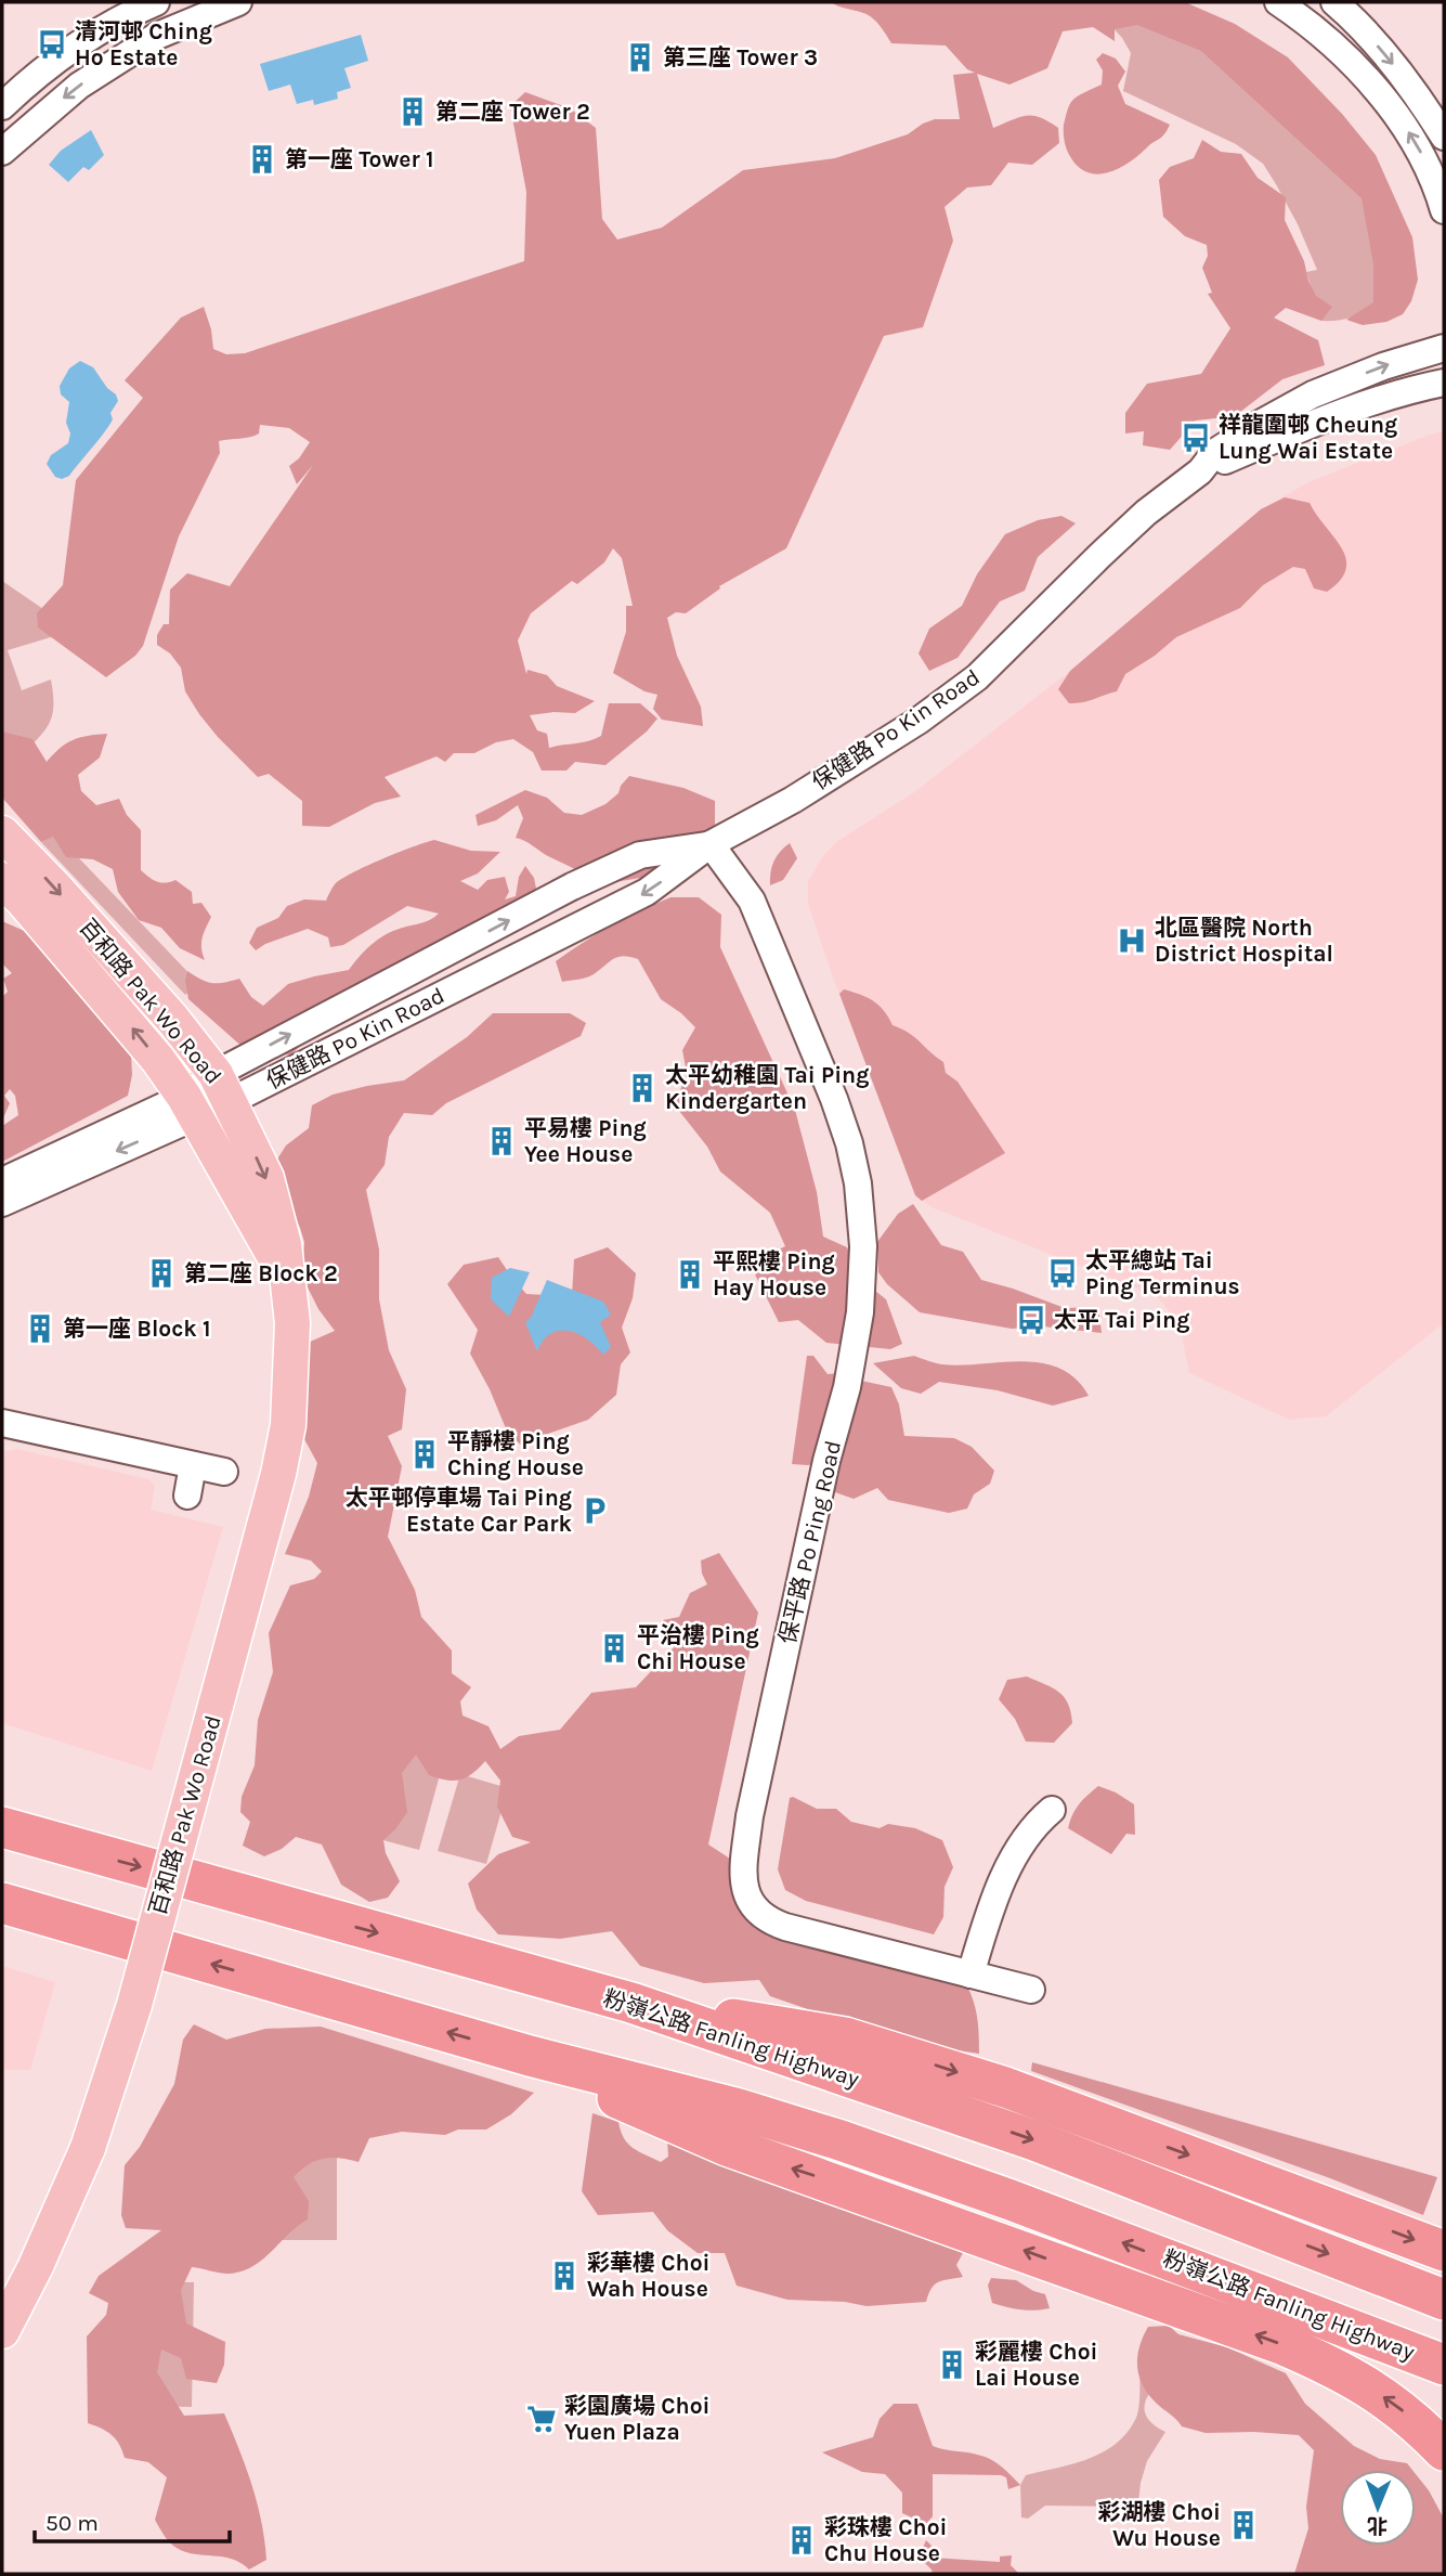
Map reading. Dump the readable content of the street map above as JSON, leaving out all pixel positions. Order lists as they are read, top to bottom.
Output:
{
  "streets": {
    "highway": ["粉嶺公路 Fanling Highway"],
    "main road": ["百和路 Pak Wo Road"],
    "street": ["保健路 Po Kin Road", "保平路 Po Ping Road"]
  },
  "crossings": [
    ["保健路 Po Kin Road", "百和路 Pak Wo Road"],
    ["保健路 Po Kin Road", "保平路 Po Ping Road"]
  ],
  "places": {
    "bus stop": [
      "清河邨 Ching Ho Estate",
      "祥龍圍邨 Cheung Lung Wai Estate",
      "太平總站 Tai Ping Terminus",
      "太平 Tai Ping"
    ],
    "building": [
      "第三座 Tower 3",
      "第二座 Tower 2",
      "第一座 Tower 1",
      "太平幼稚園 Tai Ping Kindergarten",
      "平易樓 Ping Yee House",
      "第二座 Block 2",
      "平熙樓 Ping Hay House",
      "第一座 Block 1",
      "平靜樓 Ping Ching House",
      "平治樓 Ping Chi House",
      "彩華樓 Choi Wah House",
      "彩麗樓 Choi Lai House",
      "彩湖樓 Choi Wu House",
      "彩珠樓 Choi Chu House"
    ],
    "hospital": ["北區醫院 North District Hospital"],
    "parking": ["太平邨停車場 Tai Ping Estate Car Park"],
    "supermarket": ["彩園廣場 Choi Yuen Plaza"]
  },
  "scale_bar": "50 m",
  "north": "bottom"
}
